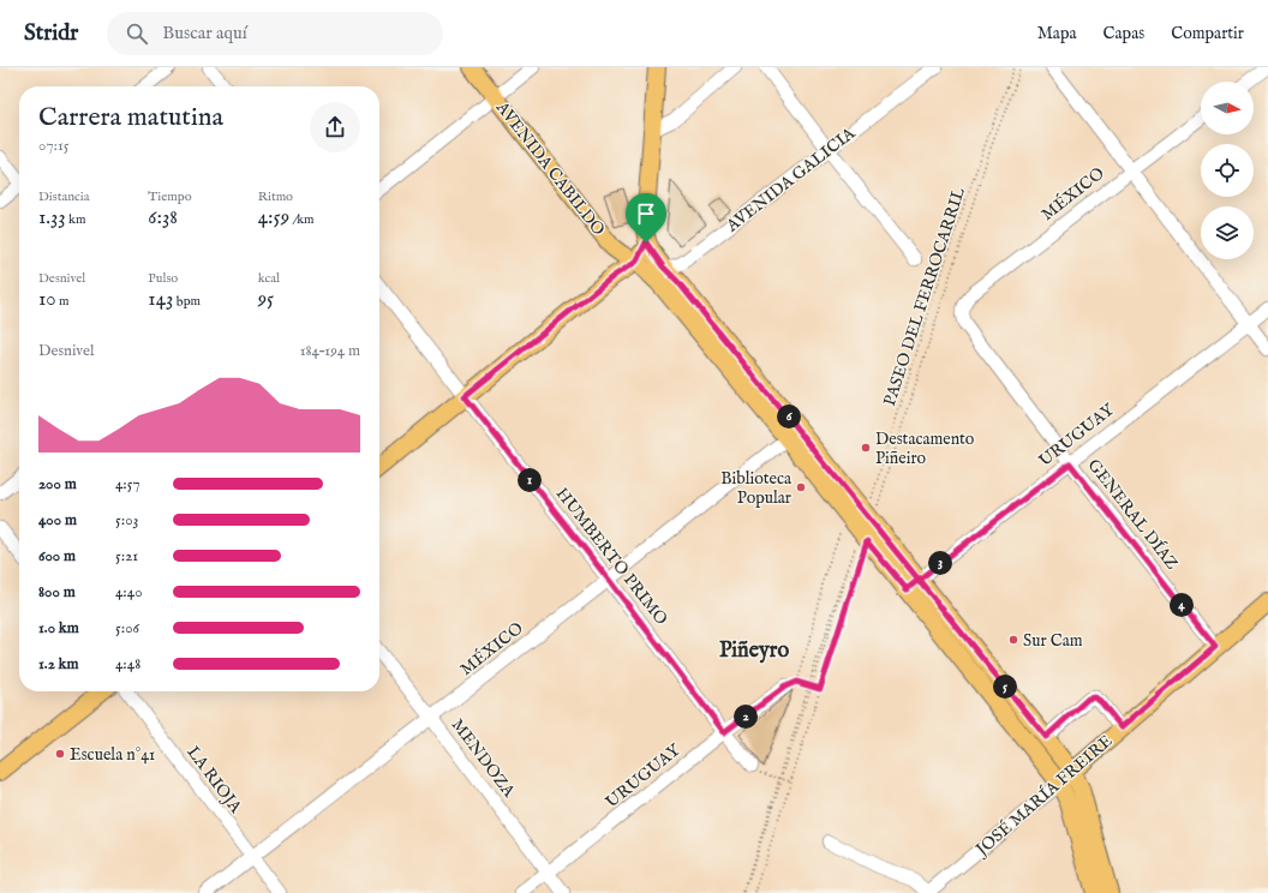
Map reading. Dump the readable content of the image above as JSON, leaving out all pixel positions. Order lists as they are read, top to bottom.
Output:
{
  "streets": {
    "main road": ["AVENIDA CABILDO", "JOSÉ MARÍA FREIRE"],
    "street": [
      "AVENIDA GALICIA",
      "MÉXICO",
      "URUGUAY",
      "GENERAL DÍAZ",
      "HUMBERTO PRIMO",
      "MENDOZA",
      "LA RIOJA"
    ],
    "path": ["PASEO DEL FERROCARRIL"]
  },
  "crossings": [
    ["AVENIDA CABILDO", "AVENIDA GALICIA"],
    ["AVENIDA CABILDO", "MÉXICO"],
    ["MÉXICO", "GENERAL DÍAZ"],
    ["MÉXICO", "HUMBERTO PRIMO"],
    ["MÉXICO", "MENDOZA"],
    ["MÉXICO", "LA RIOJA"],
    ["URUGUAY", "GENERAL DÍAZ"],
    ["URUGUAY", "HUMBERTO PRIMO"],
    ["URUGUAY", "MENDOZA"],
    ["GENERAL DÍAZ", "JOSÉ MARÍA FREIRE"]
  ],
  "districts": ["Piñeyro"],
  "places": [
    "Destacamento Piñeiro",
    "Biblioteca Popular",
    "Sur Cam",
    "Escuela n°41"
  ],
  "north": "right",
  "page": {
    "header": "Stridr",
    "search": "Buscar aquí",
    "nav": ["Mapa", "Capas", "Compartir"],
    "heading": ["Carrera matutina", "07:15"],
    "stats": [
      ["Distancia", "1.33 km"],
      ["Tiempo", "6:38"],
      ["Ritmo", "4:59 /km"],
      ["Desnivel", "10 m"],
      ["Pulso", "143 bpm"],
      ["kcal", "95"]
    ],
    "chart": ["Desnivel", "184–194 m"],
    "pins": [
      "6",
      "1",
      "3",
      "4",
      "5",
      "2"
    ],
    "list": [
      {
        "name": "200 m",
        "note": "4:57"
      },
      {
        "name": "400 m",
        "note": "5:03"
      },
      {
        "name": "600 m",
        "note": "5:21"
      },
      {
        "name": "800 m",
        "note": "4:40"
      },
      {
        "name": "1.0 km",
        "note": "5:06"
      },
      {
        "name": "1.2 km",
        "note": "4:48"
      }
    ]
  }
}
